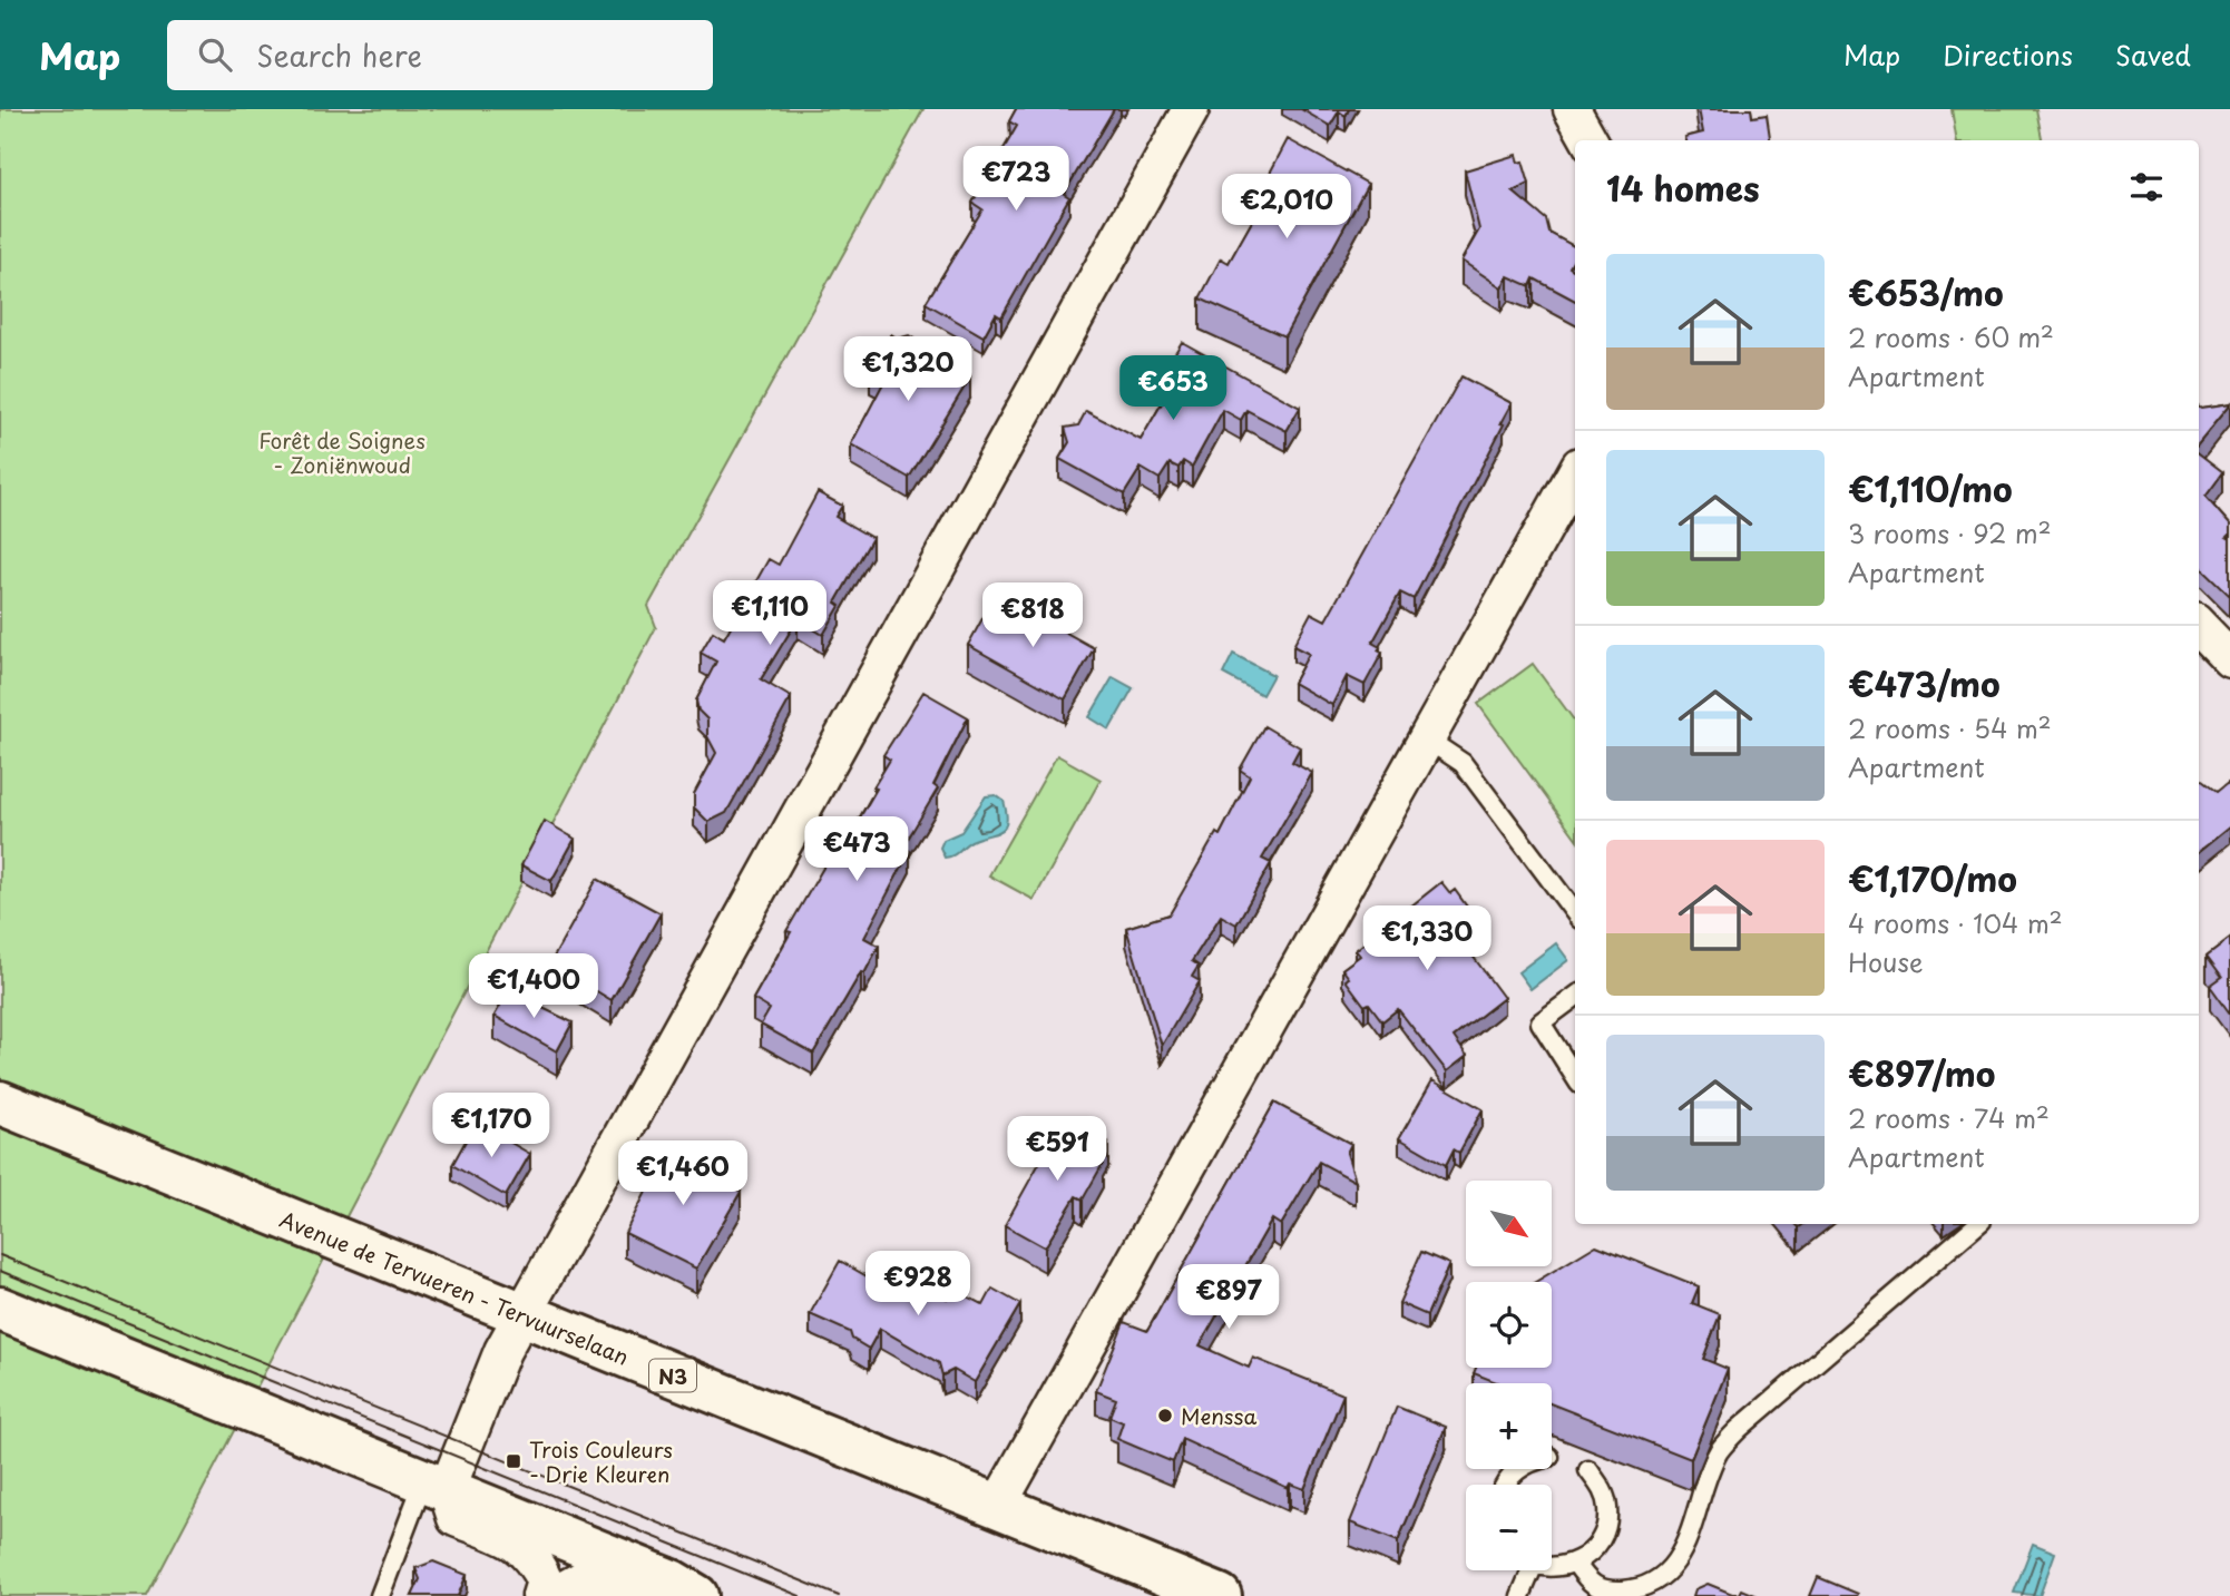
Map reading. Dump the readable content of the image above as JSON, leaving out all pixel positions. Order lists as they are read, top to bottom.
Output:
{
  "streets": {
    "main road": ["Avenue de Tervueren - Tervuurselaan", "N3"]
  },
  "crossings": [
    ["Avenue de Tervueren - Tervuurselaan", "N3"]
  ],
  "parks": ["Forêt de Soignes - Zoniënwoud"],
  "places": {
    "other": ["Menssa"],
    "transit": ["Trois Couleurs - Drie Kleuren"]
  },
  "north": "bottom right",
  "page": {
    "header": "Map",
    "search": "Search here",
    "nav": ["Map", "Directions", "Saved"],
    "heading": "14 homes",
    "price": [
      "€723",
      "€2,010",
      "€1,320",
      "€653",
      "€1,110",
      "€818",
      "€473",
      "€1,330",
      "€1,400",
      "€1,170",
      "€591",
      "€1,460",
      "€928",
      "€897"
    ],
    "list": [
      {
        "name": "€653/mo",
        "note": "2 rooms · 60 m² · Apartment"
      },
      {
        "name": "€1,110/mo",
        "note": "3 rooms · 92 m² · Apartment"
      },
      {
        "name": "€473/mo",
        "note": "2 rooms · 54 m² · Apartment"
      },
      {
        "name": "€1,170/mo",
        "note": "4 rooms · 104 m² · House"
      },
      {
        "name": "€897/mo",
        "note": "2 rooms · 74 m² · Apartment"
      }
    ],
    "map_buttons": ["+", "−"]
  }
}
